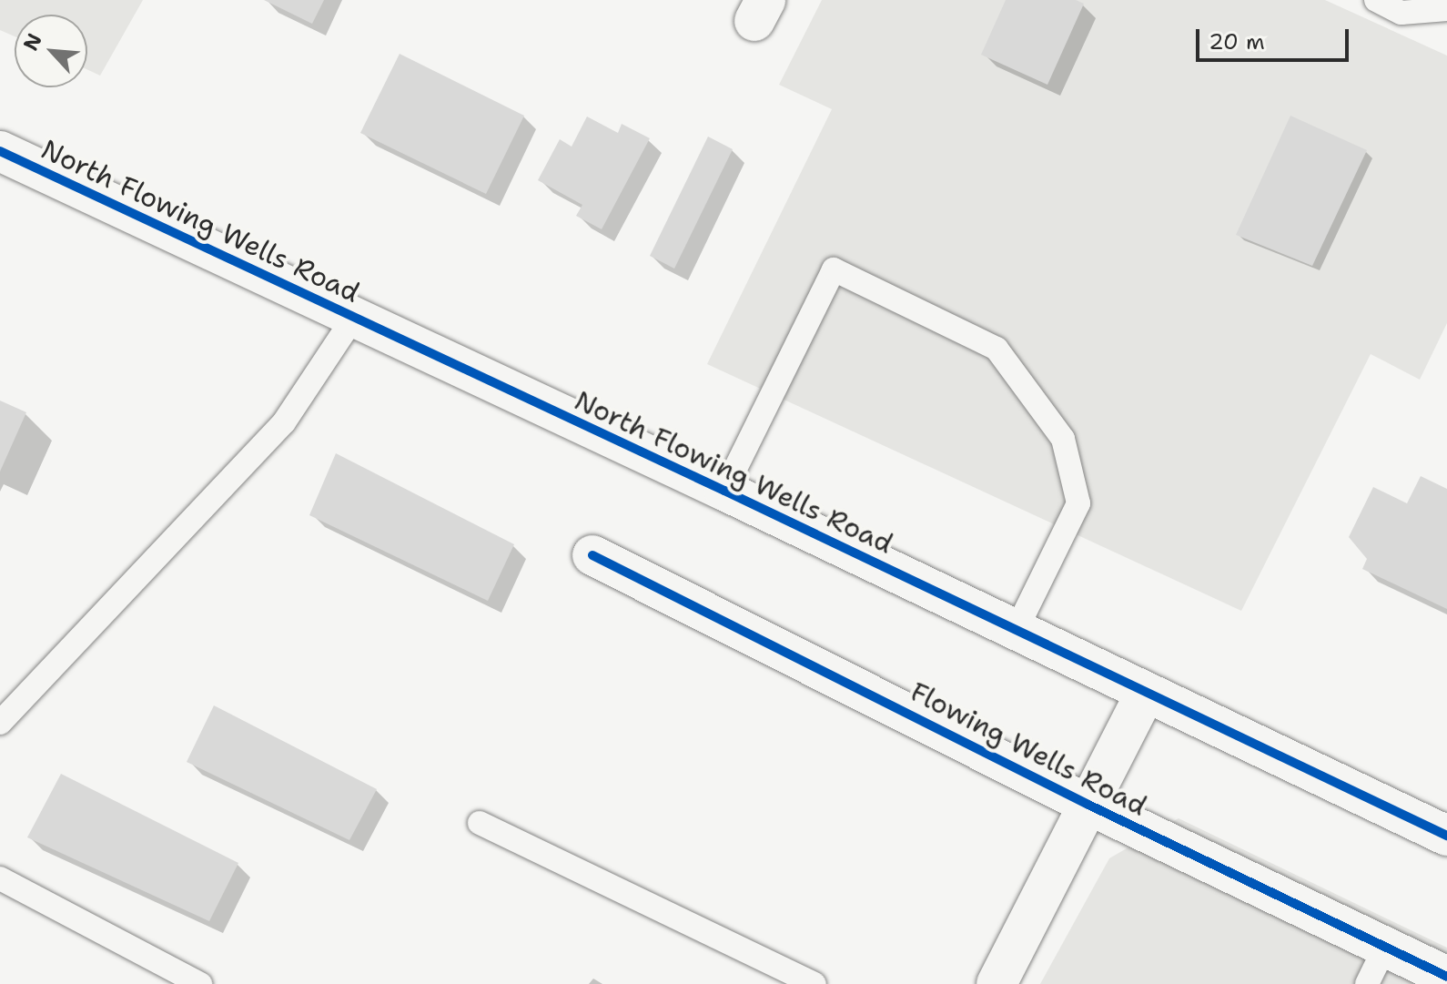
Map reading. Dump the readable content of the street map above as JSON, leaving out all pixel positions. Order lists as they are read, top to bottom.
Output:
{
  "streets": {
    "main road": ["North Flowing Wells Road", "Flowing Wells Road"]
  },
  "scale_bar": "20 m",
  "north": "top left"
}
